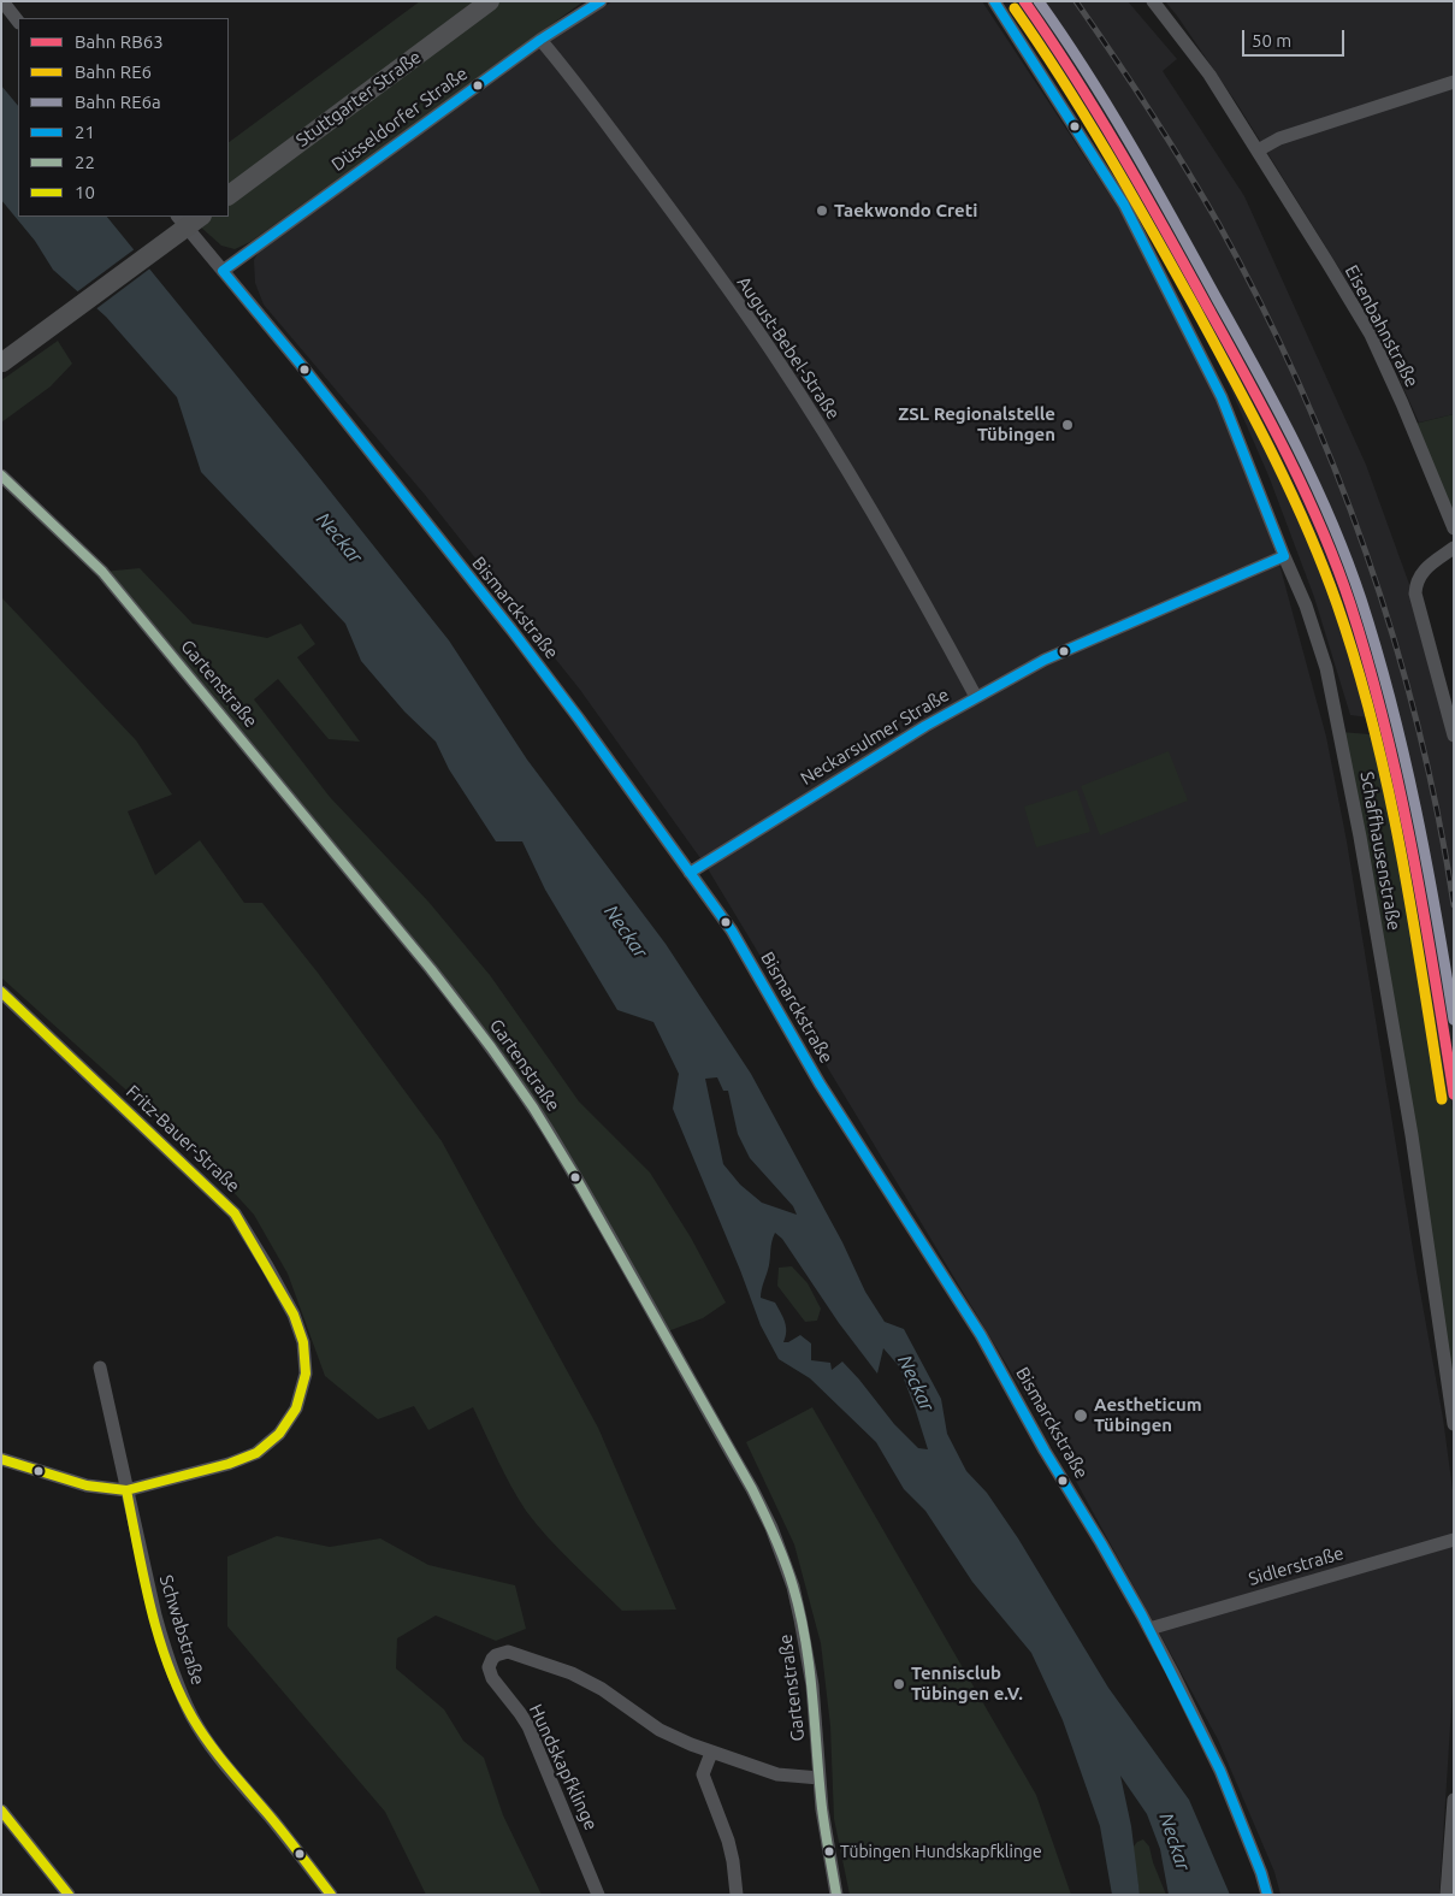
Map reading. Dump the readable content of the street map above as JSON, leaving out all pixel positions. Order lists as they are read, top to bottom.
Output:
{
  "streets": {
    "main road": ["Stuttgarter Straße"],
    "street": [
      "Düsseldorfer Straße",
      "Eisenbahnstraße",
      "August-Bebel-Straße",
      "Bismarckstraße",
      "Gartenstraße",
      "Neckarsulmer Straße",
      "Schaffhausenstraße",
      "Fritz-Bauer-Straße",
      "Sidlerstraße",
      "Schwabstraße",
      "Hundskapfklinge"
    ]
  },
  "crossings": [
    ["Düsseldorfer Straße", "August-Bebel-Straße"],
    ["Düsseldorfer Straße", "Bismarckstraße"],
    ["August-Bebel-Straße", "Neckarsulmer Straße"],
    ["Bismarckstraße", "Neckarsulmer Straße"],
    ["Bismarckstraße", "Sidlerstraße"],
    ["Gartenstraße", "Hundskapfklinge"],
    ["Neckarsulmer Straße", "Schaffhausenstraße"],
    ["Fritz-Bauer-Straße", "Schwabstraße"]
  ],
  "water": ["Neckar"],
  "places": [
    "Taekwondo Creti",
    "ZSL Regionalstelle Tübingen",
    "Aestheticum Tübingen",
    "Tennisclub Tübingen e.V.",
    "Tübingen Hundskapfklinge"
  ],
  "lines": [
    "rail line RB63",
    "rail line RE6a",
    "transit line 21",
    "rail line RE6",
    "transit line 22",
    "transit line 10"
  ],
  "legend": [
    "Bahn RB63",
    "Bahn RE6",
    "Bahn RE6a",
    "21",
    "22",
    "10"
  ],
  "scale_bar": "50 m"
}
